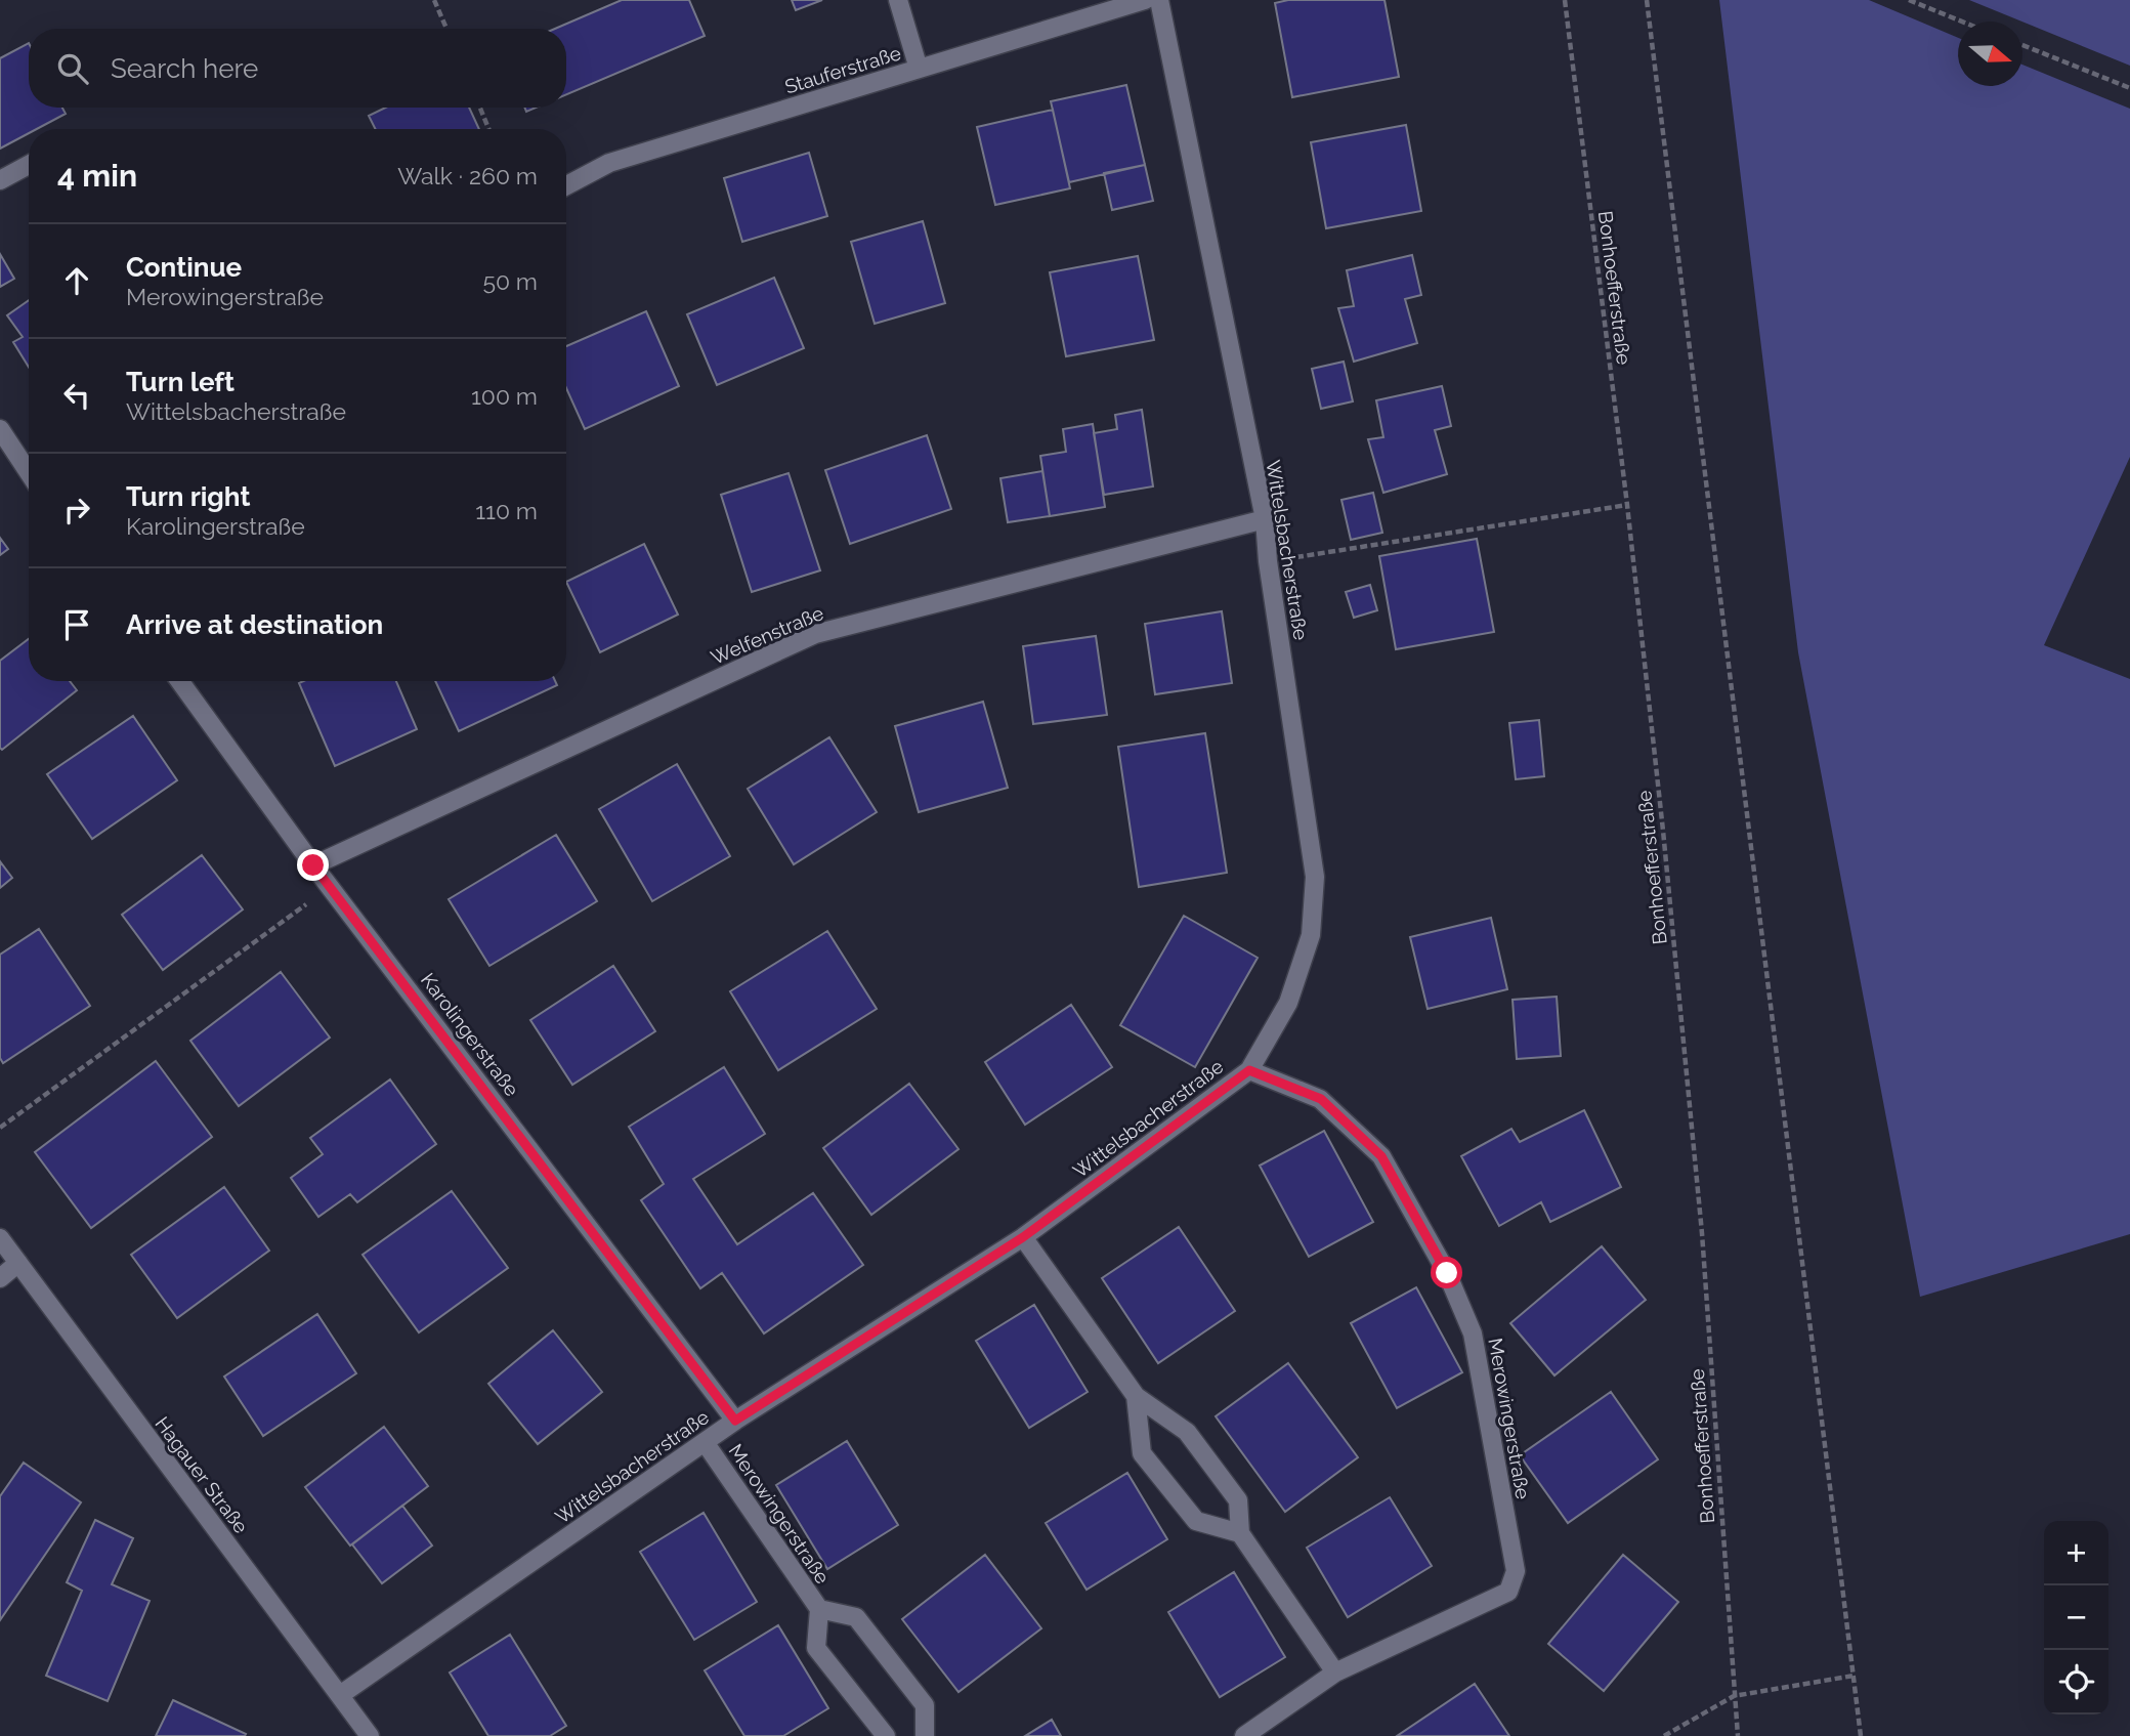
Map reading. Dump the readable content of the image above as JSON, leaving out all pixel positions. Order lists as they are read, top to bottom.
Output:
{
  "streets": {
    "street": [
      "Stauferstraße",
      "Wittelsbacherstraße",
      "Welfenstraße",
      "Karolingerstraße",
      "Merowingerstraße",
      "Hagauer Straße"
    ],
    "path": ["Bonhoefferstraße"]
  },
  "crossings": [
    ["Wittelsbacherstraße", "Welfenstraße"],
    ["Wittelsbacherstraße", "Karolingerstraße"],
    ["Wittelsbacherstraße", "Merowingerstraße"],
    ["Wittelsbacherstraße", "Hagauer Straße"],
    ["Welfenstraße", "Karolingerstraße"]
  ],
  "north": "right",
  "page": {
    "search": "Search here",
    "heading": ["4 min", "Walk · 260 m"],
    "list": [
      ["Continue", "Merowingerstraße", "50 m"],
      ["Turn left", "Wittelsbacherstraße", "100 m"],
      ["Turn right", "Karolingerstraße", "110 m"],
      "Arrive at destination"
    ],
    "map_buttons": ["+", "−"]
  }
}
